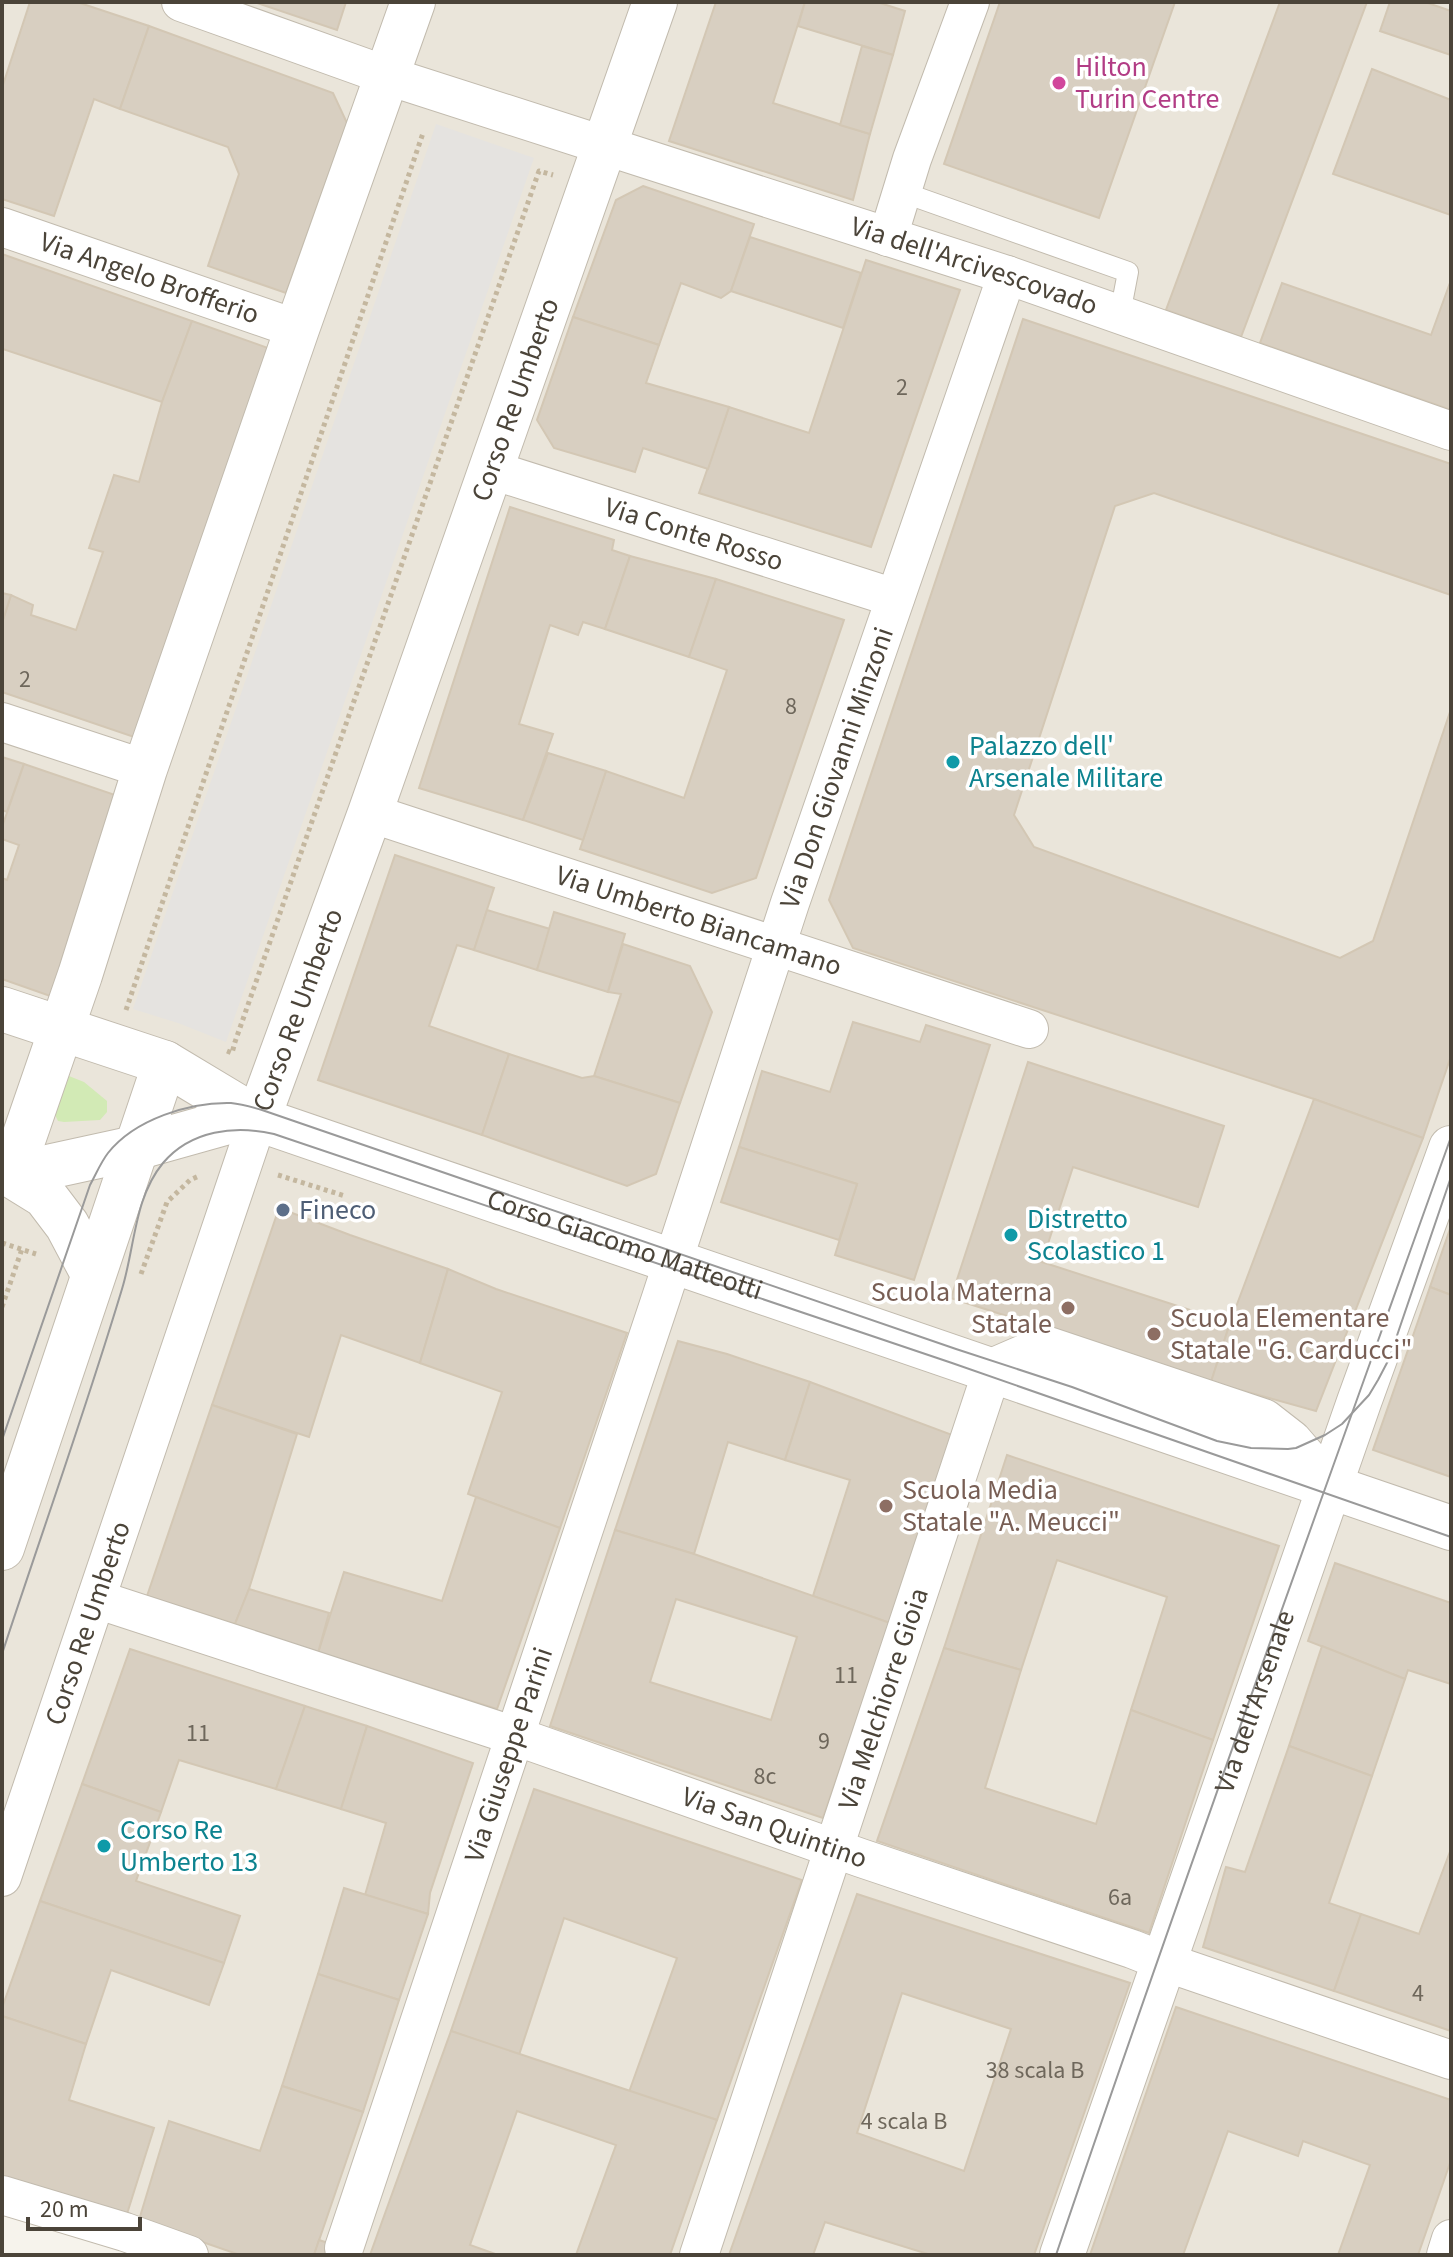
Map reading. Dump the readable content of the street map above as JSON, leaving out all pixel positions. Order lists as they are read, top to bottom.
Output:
{
  "streets": {
    "street": [
      "Via dell'Arcivescovado",
      "Via Angelo Brofferio",
      "Corso Re Umberto",
      "Via Conte Rosso",
      "Via Don Giovanni Minzoni",
      "Via Umberto Biancamano",
      "Corso Giacomo Matteotti",
      "Via Melchiorre Gioia",
      "Via dell'Arsenale",
      "Via Giuseppe Parini",
      "Via San Quintino"
    ]
  },
  "crossings": [
    ["Via dell'Arcivescovado", "Corso Re Umberto"],
    ["Via dell'Arcivescovado", "Via Don Giovanni Minzoni"],
    ["Corso Re Umberto", "Via Conte Rosso"],
    ["Corso Re Umberto", "Via Umberto Biancamano"],
    ["Corso Re Umberto", "Corso Giacomo Matteotti"],
    ["Corso Re Umberto", "Via San Quintino"],
    ["Via Conte Rosso", "Via Don Giovanni Minzoni"],
    ["Via Don Giovanni Minzoni", "Via Umberto Biancamano"],
    ["Via Don Giovanni Minzoni", "Corso Giacomo Matteotti"],
    ["Via Don Giovanni Minzoni", "Via Giuseppe Parini"],
    ["Corso Giacomo Matteotti", "Via Melchiorre Gioia"],
    ["Corso Giacomo Matteotti", "Via dell'Arsenale"],
    ["Corso Giacomo Matteotti", "Via Giuseppe Parini"],
    ["Via Melchiorre Gioia", "Via San Quintino"],
    ["Via dell'Arsenale", "Via San Quintino"],
    ["Via Giuseppe Parini", "Via San Quintino"]
  ],
  "places": [
    "Hilton Turin Centre",
    "Palazzo dell' Arsenale Militare",
    "Fineco",
    "Distretto Scolastico 1",
    "Scuola Materna Statale",
    "Scuola Elementare Statale \"G. Carducci\"",
    "Scuola Media Statale \"A. Meucci\"",
    "Corso Re Umberto 13"
  ],
  "house_numbers": [
    "2",
    "2",
    "8",
    "11",
    "11",
    "9",
    "8c",
    "6a",
    "4",
    "38 scala B",
    "4 scala B"
  ],
  "scale_bar": "20 m"
}
